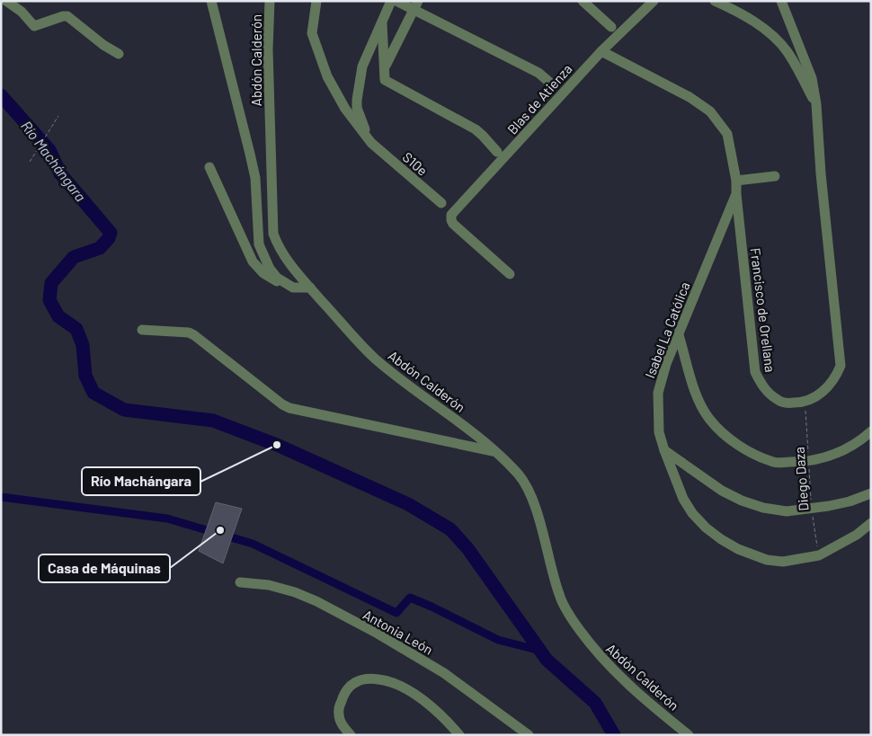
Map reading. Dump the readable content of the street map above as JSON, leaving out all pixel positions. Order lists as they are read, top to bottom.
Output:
{
  "streets": {
    "street": [
      "Abdón Calderón",
      "Blas de Atienza",
      "S10e",
      "Francisco de Orellana",
      "Isabel La Católica",
      "Antonia León"
    ],
    "path": ["Diego Daza"]
  },
  "crossings": [
    ["Blas de Atienza", "Francisco de Orellana"],
    ["Francisco de Orellana", "Isabel La Católica"],
    ["Francisco de Orellana", "Diego Daza"],
    ["Isabel La Católica", "Diego Daza"]
  ],
  "water": ["Río Machángara"],
  "places": ["Río Machángara", "Casa de Máquinas"]
}
